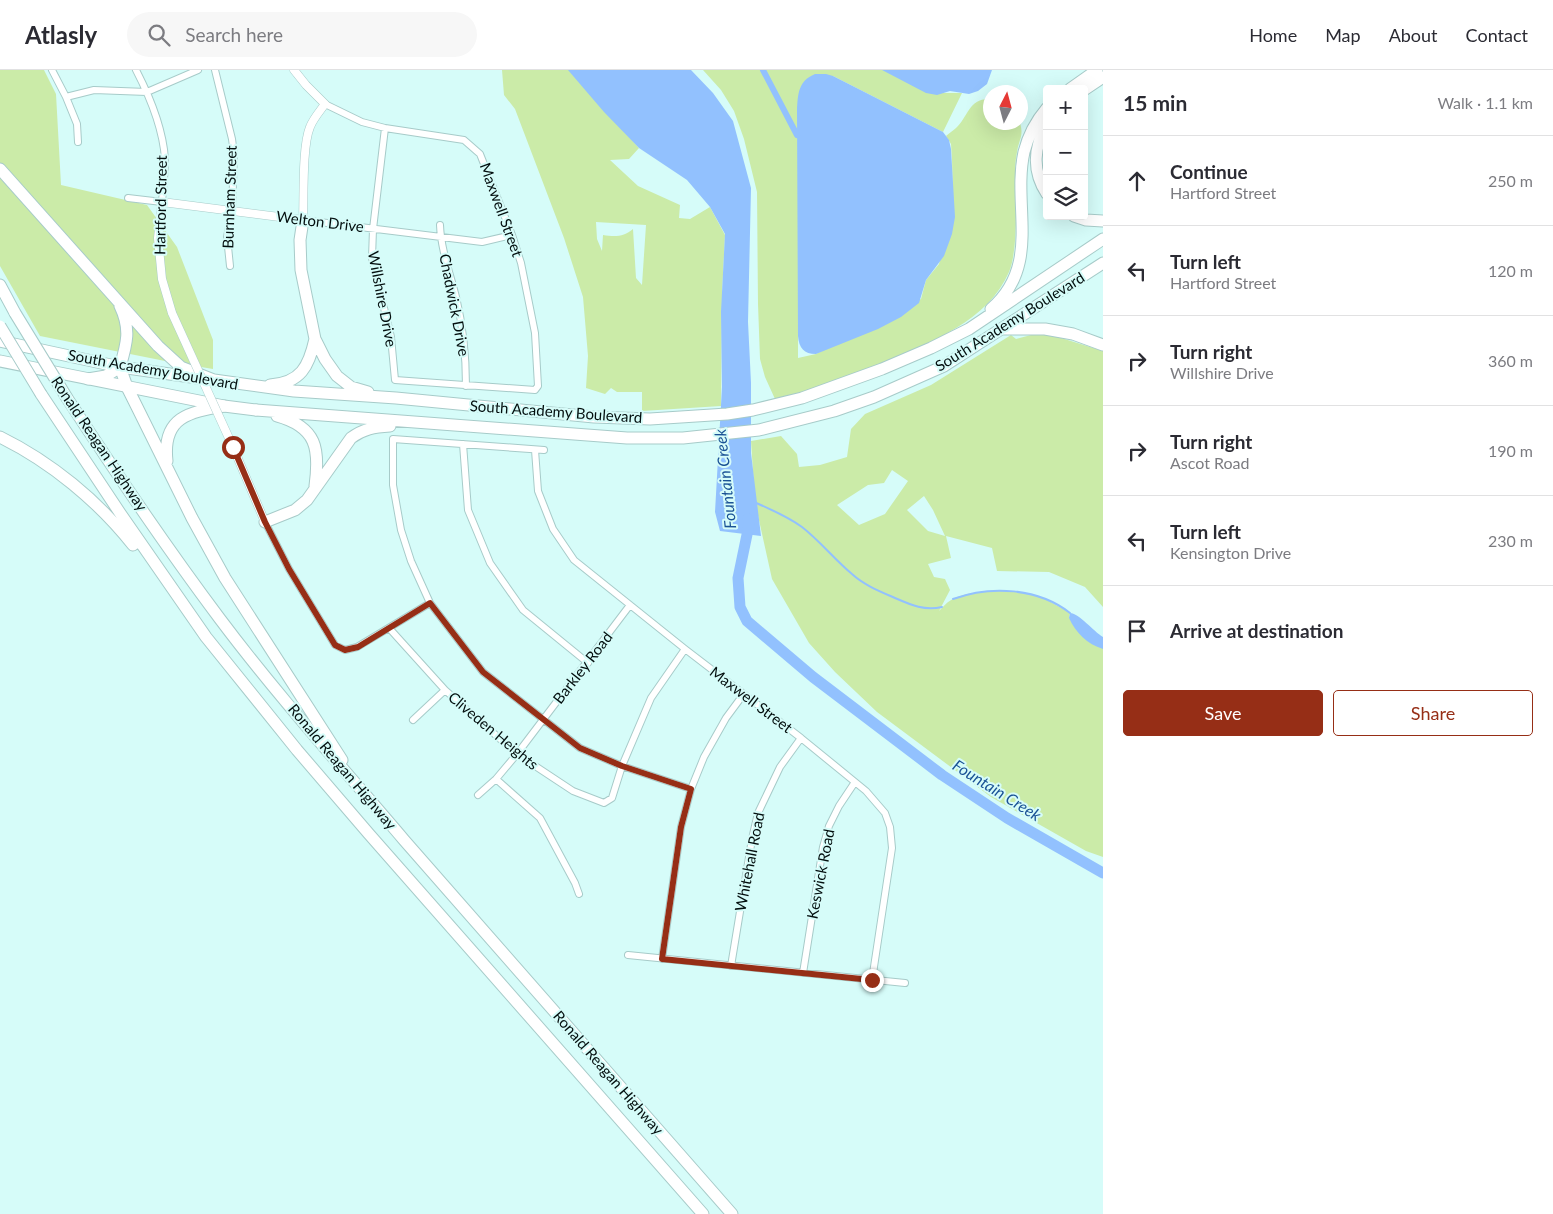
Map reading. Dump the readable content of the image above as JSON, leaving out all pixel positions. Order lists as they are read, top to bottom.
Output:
{
  "streets": {
    "highway": ["South Academy Boulevard", "Ronald Reagan Highway"],
    "street": [
      "Burnham Street",
      "Hartford Street",
      "Maxwell Street",
      "Welton Drive",
      "Willshire Drive",
      "Chadwick Drive",
      "Barkley Road",
      "Cliveden Heights",
      "Whitehall Road",
      "Keswick Road"
    ]
  },
  "crossings": [
    ["Burnham Street", "Welton Drive"],
    ["Hartford Street", "Welton Drive"],
    ["Hartford Street", "Cliveden Heights"],
    ["Maxwell Street", "Welton Drive"],
    ["Maxwell Street", "Willshire Drive"],
    ["Maxwell Street", "Chadwick Drive"],
    ["Maxwell Street", "Barkley Road"],
    ["Maxwell Street", "Whitehall Road"],
    ["Maxwell Street", "Keswick Road"],
    ["Welton Drive", "Willshire Drive"],
    ["Welton Drive", "Chadwick Drive"],
    ["Willshire Drive", "Chadwick Drive"],
    ["Barkley Road", "Cliveden Heights"]
  ],
  "water": ["Fountain Creek"],
  "north": "top",
  "page": {
    "header": "Atlasly",
    "search": "Search here",
    "nav": [
      "Home",
      "Map",
      "About",
      "Contact"
    ],
    "heading": ["15 min", "Walk · 1.1 km"],
    "map_buttons": ["+", "−"],
    "list": [
      ["Continue", "Hartford Street", "250 m"],
      ["Turn left", "Hartford Street", "120 m"],
      ["Turn right", "Willshire Drive", "360 m"],
      ["Turn right", "Ascot Road", "190 m"],
      ["Turn left", "Kensington Drive", "230 m"],
      "Arrive at destination"
    ],
    "buttons": ["Save", "Share"]
  }
}
